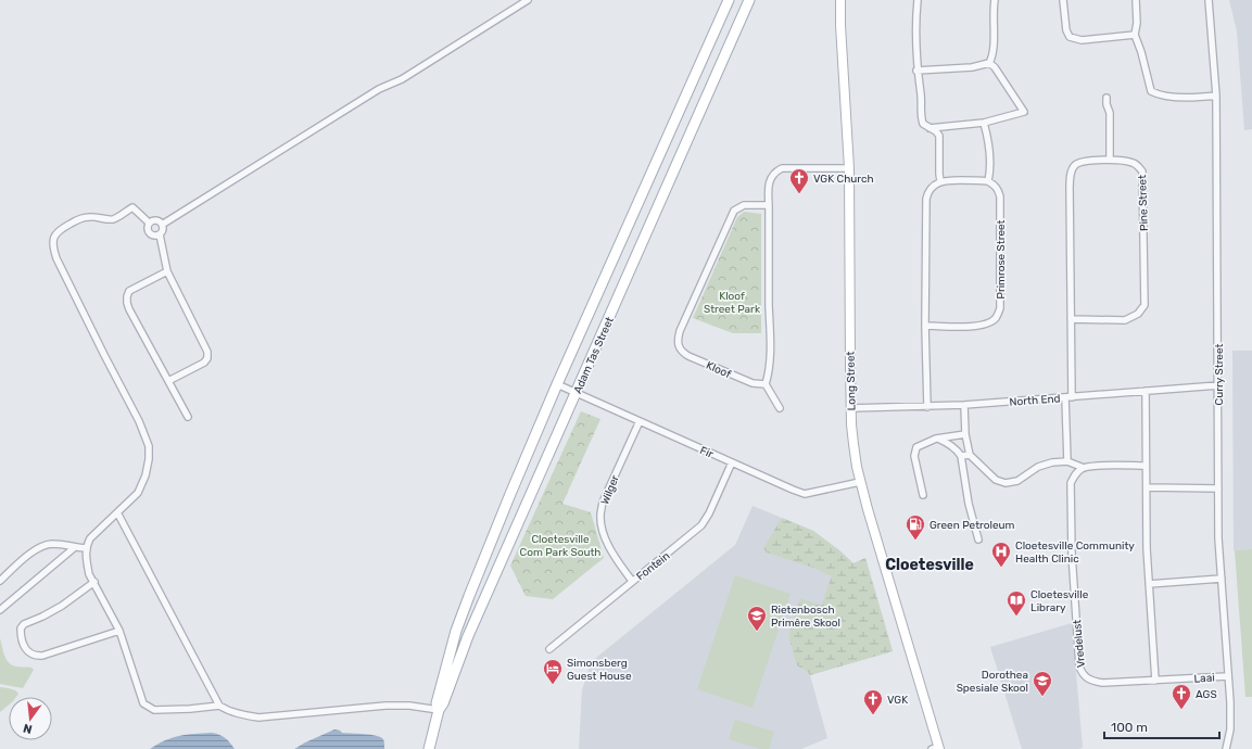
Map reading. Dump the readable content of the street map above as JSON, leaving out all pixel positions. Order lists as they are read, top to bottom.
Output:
{
  "streets": {
    "main road": ["Adam Tas Street"],
    "street": [
      "Pine Street",
      "Primrose Street",
      "Kloof",
      "Curry Street",
      "Long Street",
      "North End",
      "Fir",
      "Wilger",
      "Fontein",
      "Vredelust",
      "Laai"
    ]
  },
  "crossings": [
    ["Pine Street", "North End"],
    ["Adam Tas Street", "Fir"],
    ["Curry Street", "North End"],
    ["Curry Street", "Laai"],
    ["Long Street", "North End"],
    ["Long Street", "Fir"],
    ["Fir", "Wilger"],
    ["Fir", "Fontein"],
    ["Wilger", "Fontein"],
    ["Vredelust", "Laai"]
  ],
  "districts": ["Cloetesville"],
  "parks": ["Kloof Street Park", "Cloetesville Com Park South"],
  "places": {
    "church": ["VGK Church", "AGS", "VGK"],
    "fuel station": ["Green Petroleum"],
    "hospital": ["Cloetesville Community Health Clinic"],
    "library": ["Cloetesville Library"],
    "school or university": ["Rietenbosch Primêre Skool", "Dorothea Spesiale Skool"],
    "hotel": ["Simonsberg Guest House"]
  },
  "scale_bar": "100 m",
  "north": "bottom"
}
